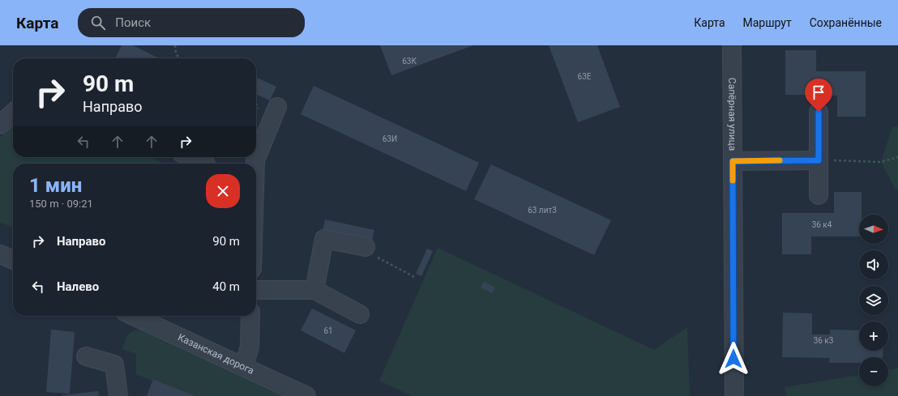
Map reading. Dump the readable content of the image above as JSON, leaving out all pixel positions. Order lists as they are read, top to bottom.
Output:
{
  "streets": {
    "street": ["Сапёрная улица", "Казанская дорога"]
  },
  "house_numbers": [
    "63К",
    "63Е",
    "63И",
    "63 лит3",
    "36 к4",
    "61",
    "36 к3"
  ],
  "north": "right",
  "page": {
    "header": "Карта",
    "search": "Поиск",
    "nav": ["Карта", "Маршрут", "Сохранённые"],
    "turn": ["90 m", "Направо"],
    "heading": ["1 мин", "150 m · 09:21"],
    "map_buttons": ["+", "−"],
    "list": [
      {
        "name": "Направо",
        "value": "90 m"
      },
      {
        "name": "Налево",
        "value": "40 m"
      }
    ]
  }
}
